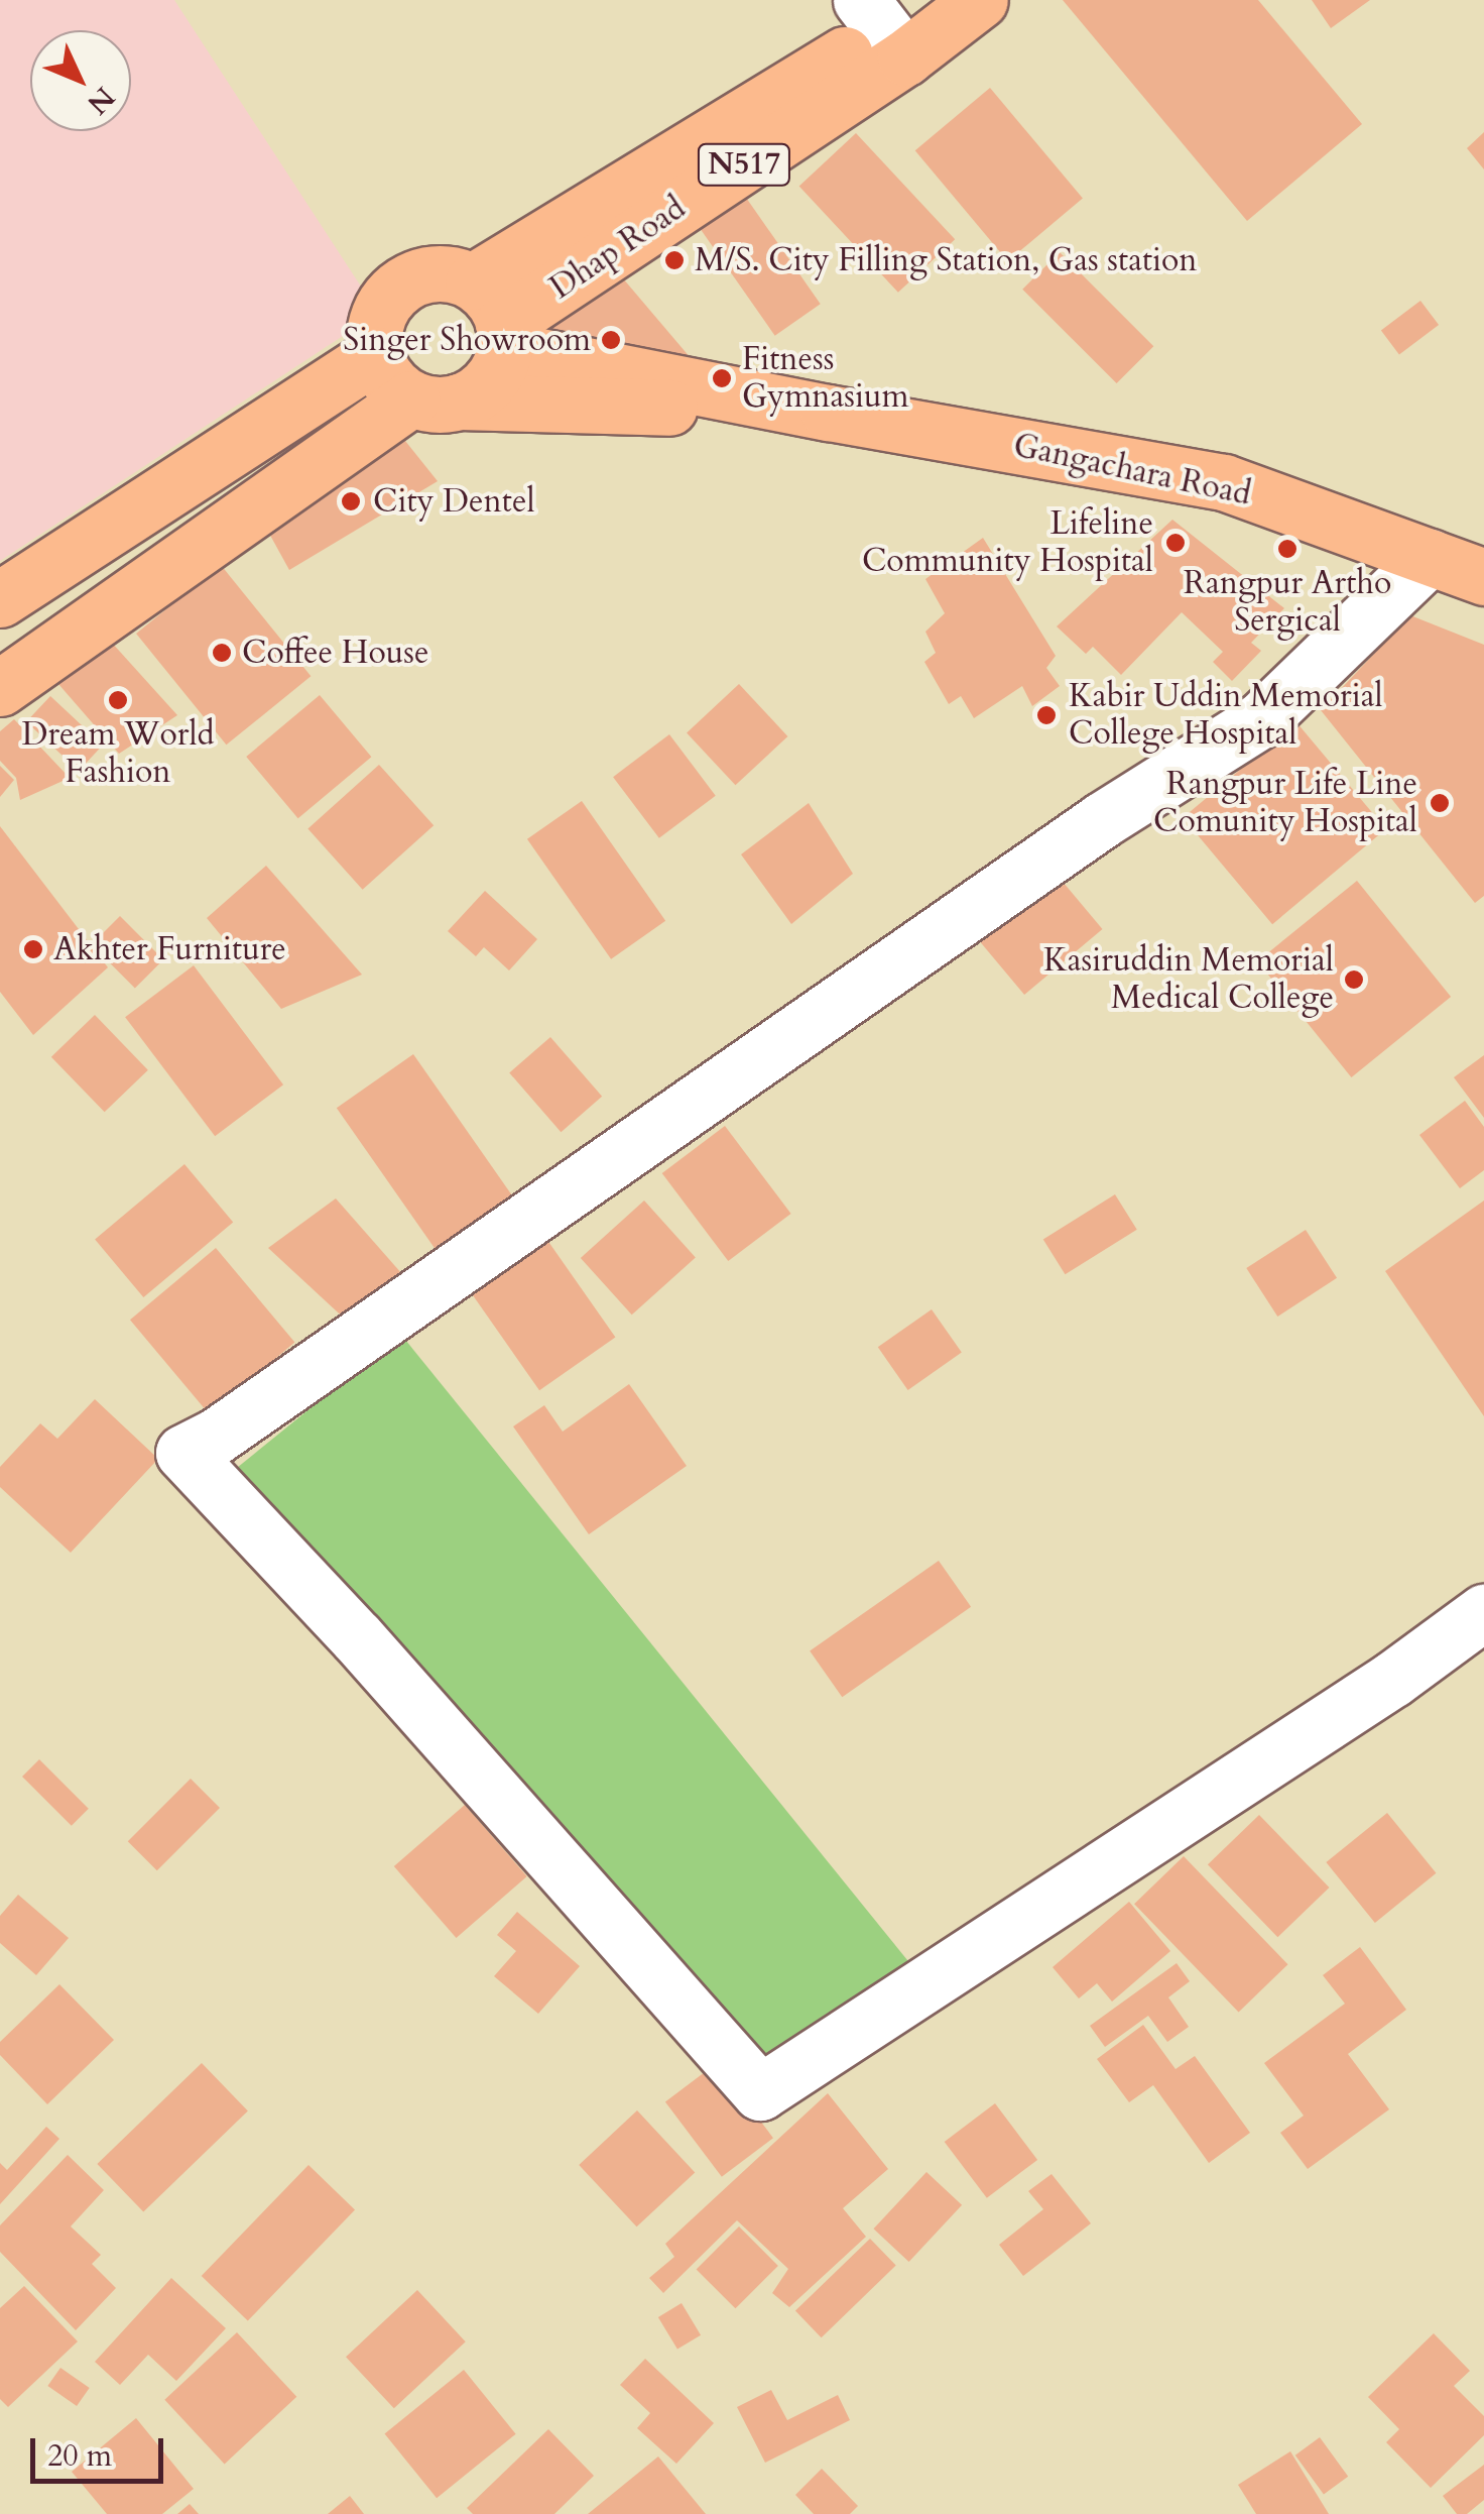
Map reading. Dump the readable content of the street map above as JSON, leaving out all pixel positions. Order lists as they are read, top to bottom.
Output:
{
  "streets": {
    "main road": ["N517", "Dhap Road", "Gangachara Road"]
  },
  "crossings": [
    ["Dhap Road", "Gangachara Road"]
  ],
  "places": [
    "M/S. City Filling Station, Gas station",
    "Singer Showroom",
    "Fitness Gymnasium",
    "City Dentel",
    "Lifeline Community Hospital",
    "Rangpur Artho Sergical",
    "Coffee House",
    "Dream World Fashion",
    "Kabir Uddin Memorial College Hospital",
    "Rangpur Life Line Comunity Hospital",
    "Akhter Furniture",
    "Kasiruddin Memorial Medical College"
  ],
  "scale_bar": "20 m",
  "north": "bottom right"
}
